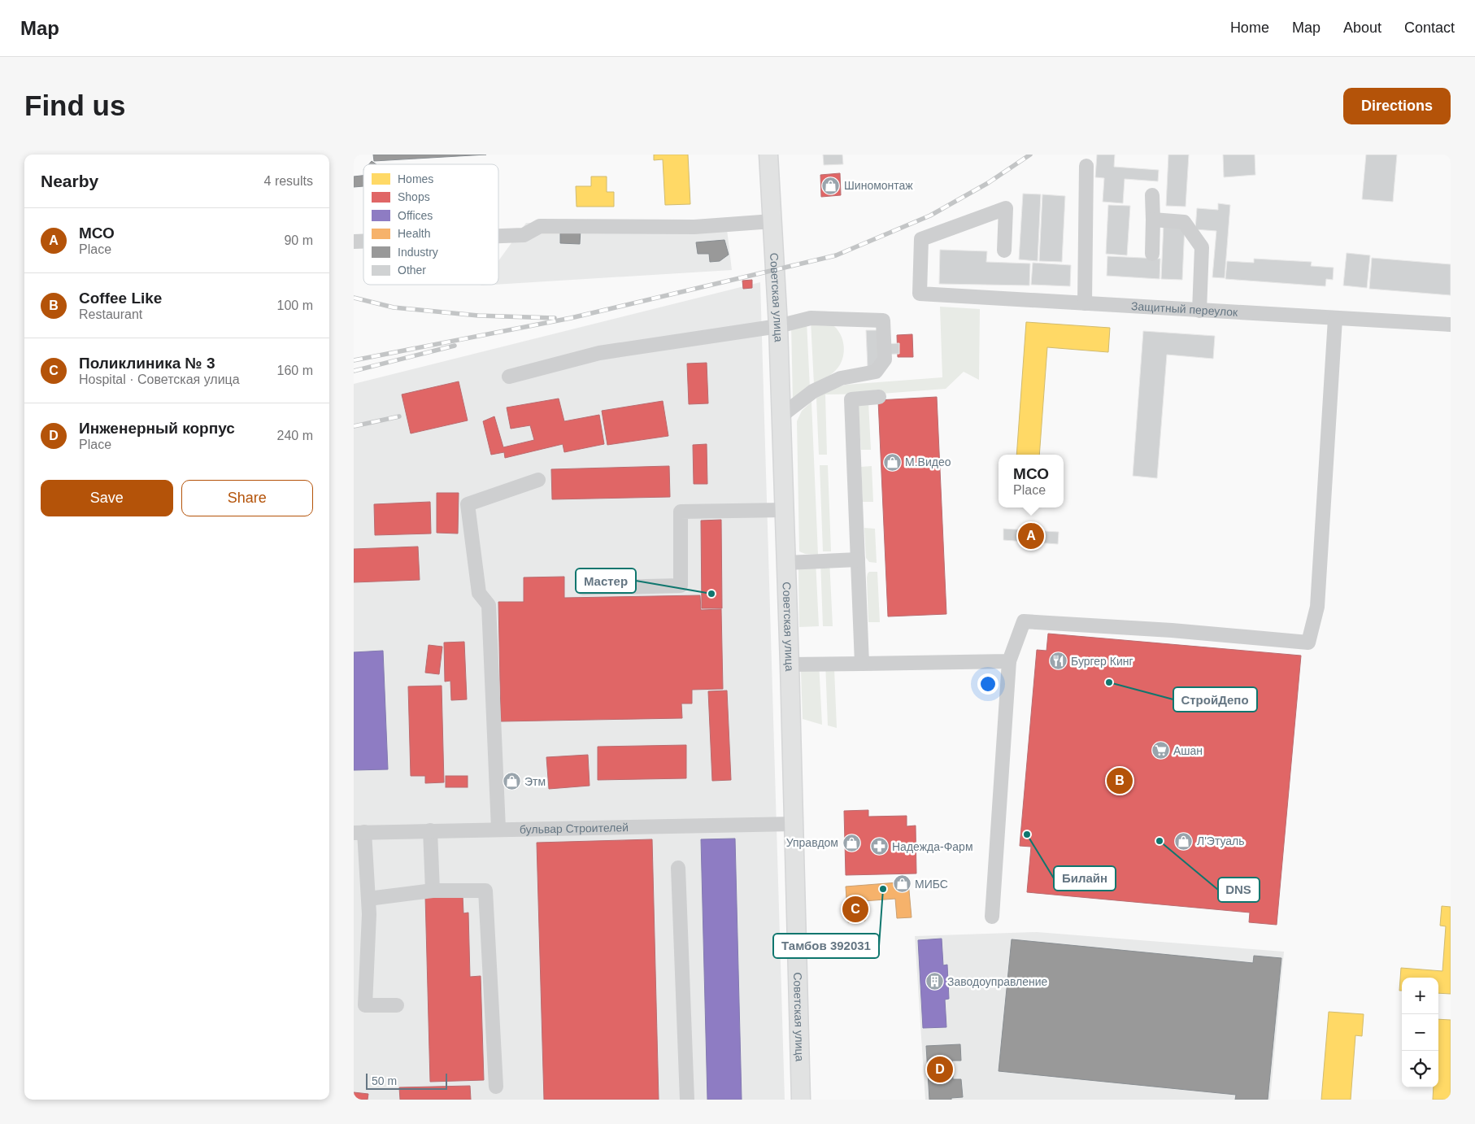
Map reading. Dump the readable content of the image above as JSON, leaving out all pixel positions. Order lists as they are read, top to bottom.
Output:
{
  "streets": {
    "main road": ["Советская улица"],
    "street": ["Защитный переулок", "бульвар Строителей"]
  },
  "crossings": [
    ["Советская улица", "бульвар Строителей"]
  ],
  "places": {
    "shop": [
      "Шиномонтаж",
      "М.Видео",
      "Этм",
      "Л'Этуаль",
      "Управдом",
      "МИБС"
    ],
    "other": [
      "Мастер",
      "СтройДепо",
      "Билайн",
      "DNS",
      "Тамбов 392031"
    ],
    "restaurant": ["Бургер Кинг"],
    "supermarket": ["Ашан"],
    "pharmacy": ["Надежда-Фарм"],
    "building": ["Заводоуправление"]
  },
  "legend": [
    "Homes",
    "Shops",
    "Offices",
    "Health",
    "Industry",
    "Other"
  ],
  "scale_bar": "50 m",
  "page": {
    "header": "Map",
    "nav": [
      "Home",
      "Map",
      "About",
      "Contact"
    ],
    "buttons": [
      "Directions",
      ["Save", "Share"]
    ],
    "title": "Find us",
    "heading": ["Nearby", "4 results"],
    "list": [
      {
        "mark": "A",
        "name": "МСО",
        "note": "Place",
        "value": "90 m"
      },
      {
        "mark": "B",
        "name": "Coffee Like",
        "note": "Restaurant",
        "value": "100 m"
      },
      {
        "mark": "C",
        "name": "Поликлиника № 3",
        "note": "Hospital · Советская улица",
        "value": "160 m"
      },
      {
        "mark": "D",
        "name": "Инженерный корпус",
        "note": "Place",
        "value": "240 m"
      }
    ],
    "popup": ["МСО", "Place"],
    "pins": [
      "A",
      "B",
      "C",
      "D"
    ],
    "map_buttons": ["+", "−"],
    "scale": "50 m"
  }
}
